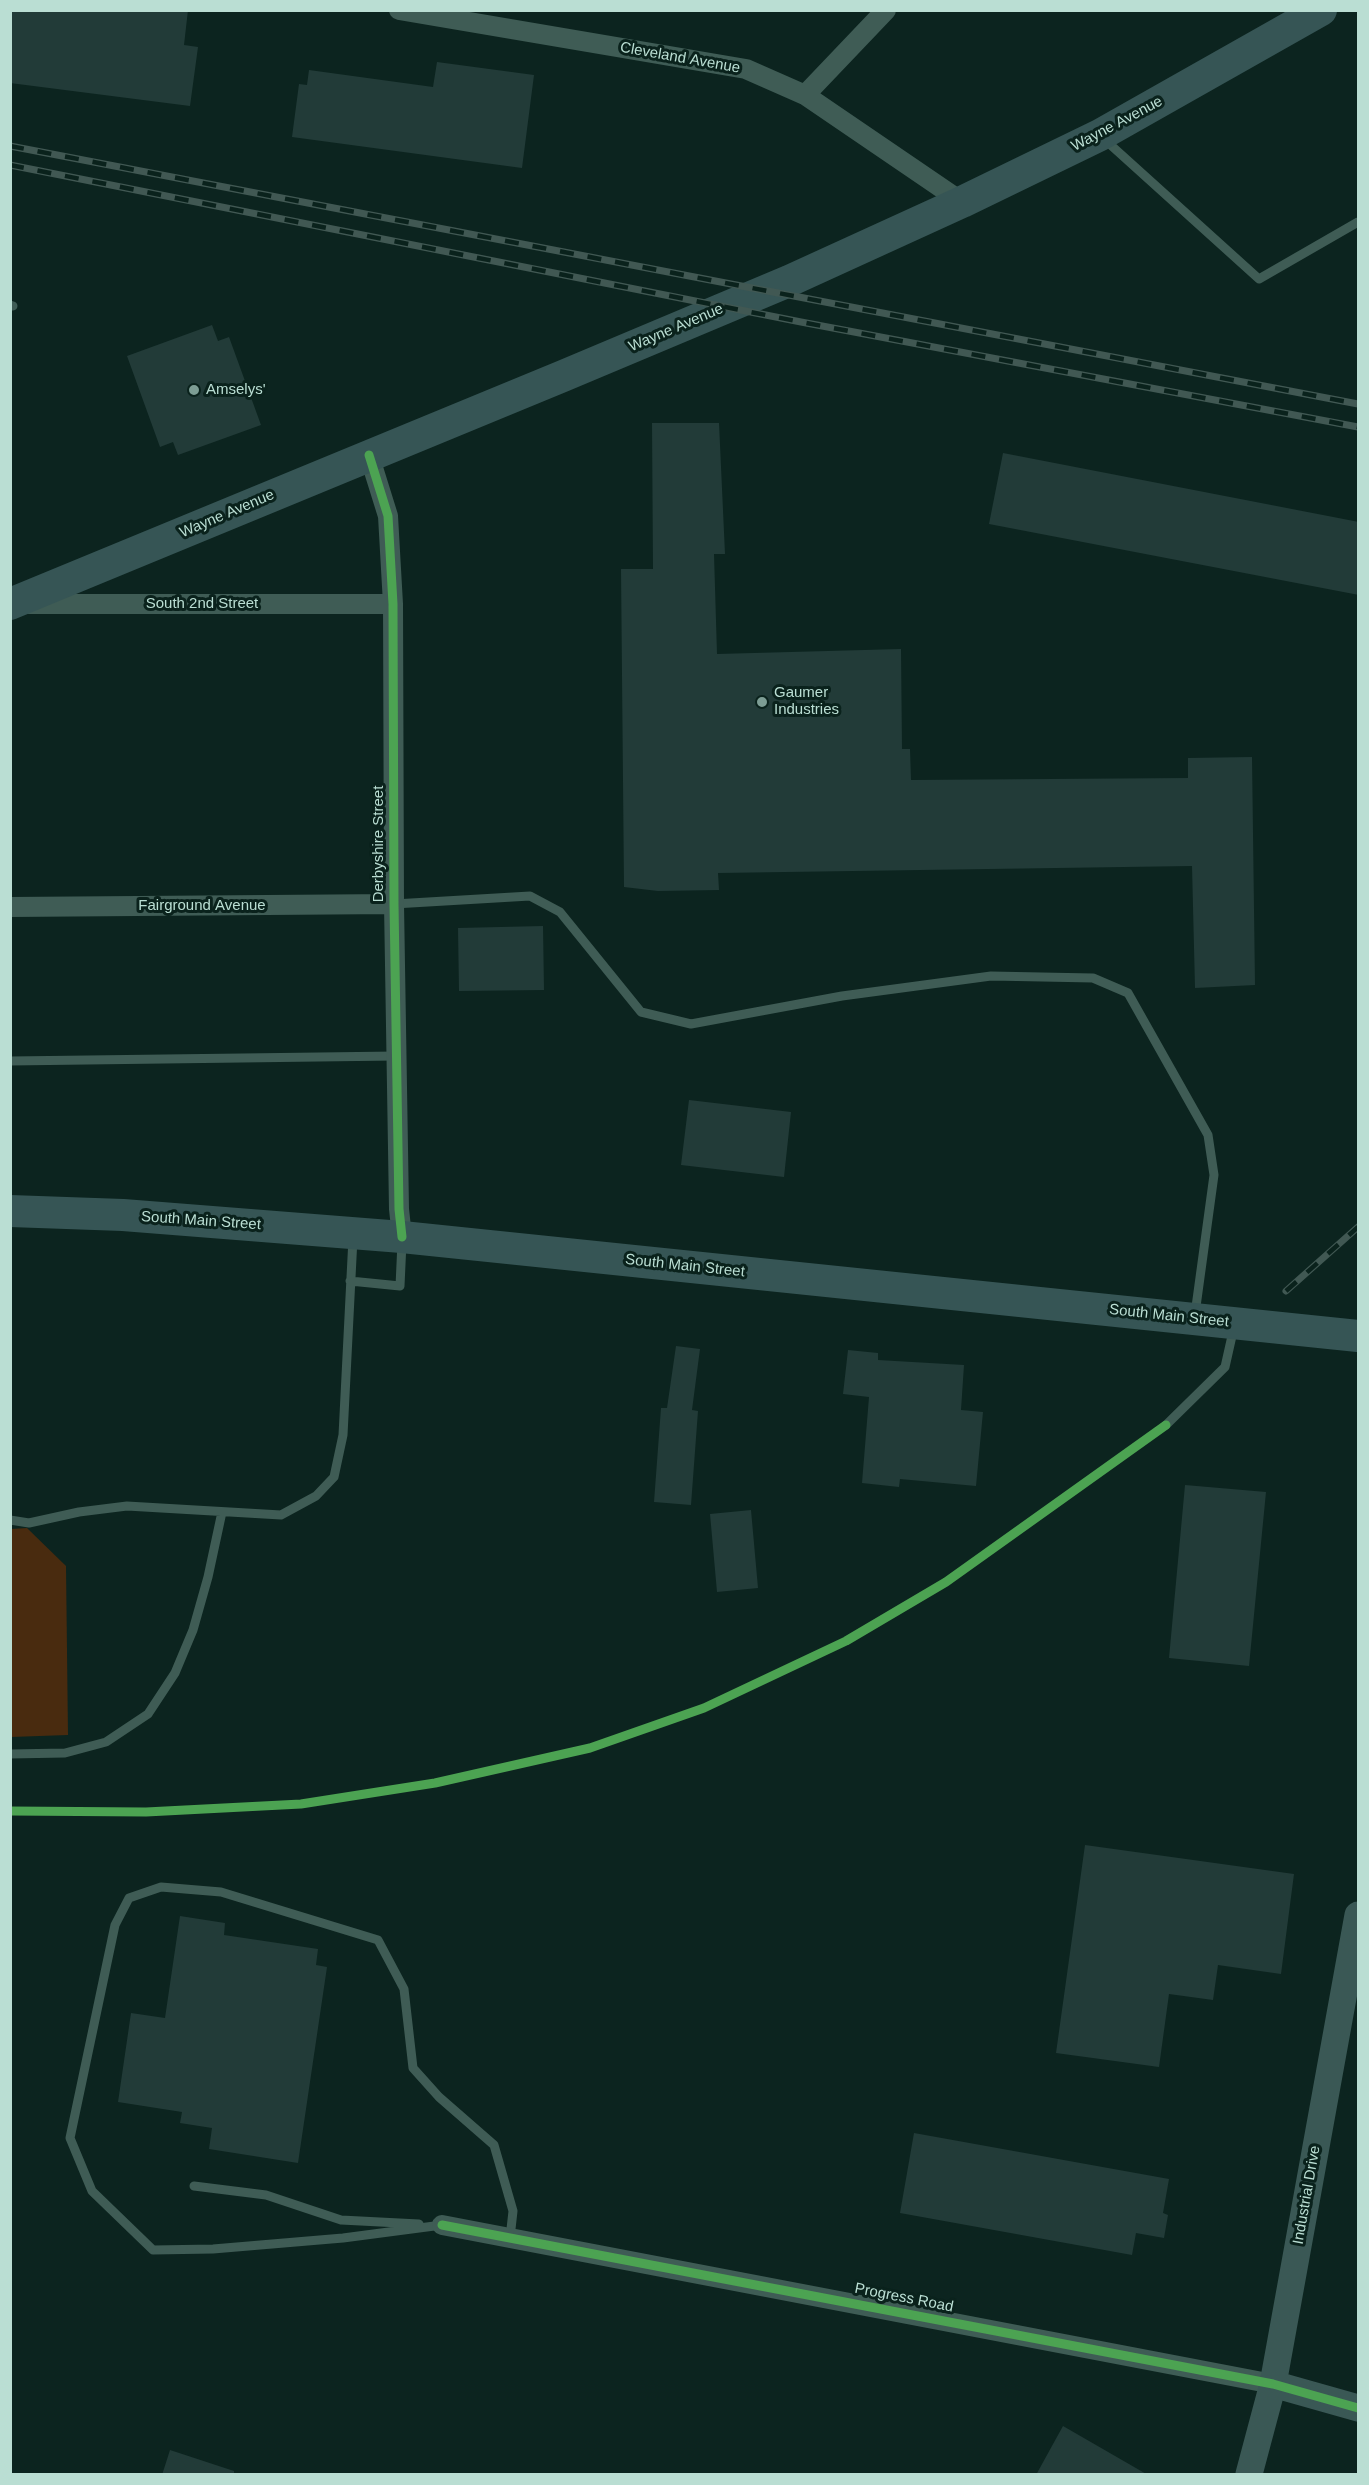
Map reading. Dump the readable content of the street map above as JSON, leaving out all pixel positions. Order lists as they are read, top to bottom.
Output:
{
  "streets": {
    "main road": ["Wayne Avenue", "South Main Street"],
    "street": [
      "Cleveland Avenue",
      "South 2nd Street",
      "Derbyshire Street",
      "Fairground Avenue",
      "Industrial Drive",
      "Progress Road"
    ]
  },
  "crossings": [
    ["Cleveland Avenue", "Wayne Avenue"],
    ["Wayne Avenue", "South 2nd Street"],
    ["Wayne Avenue", "Derbyshire Street"],
    ["South 2nd Street", "Derbyshire Street"],
    ["Derbyshire Street", "Fairground Avenue"],
    ["Derbyshire Street", "South Main Street"],
    ["Industrial Drive", "Progress Road"]
  ],
  "places": ["Amselys'", "Gaumer Industries"]
}
